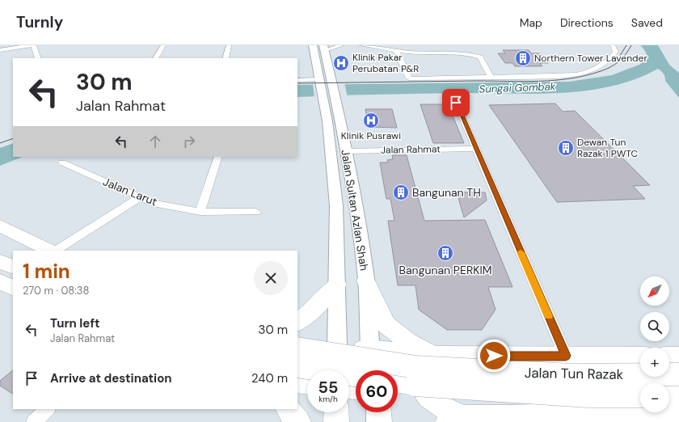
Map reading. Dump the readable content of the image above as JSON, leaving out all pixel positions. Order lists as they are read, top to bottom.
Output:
{
  "streets": {
    "main road": ["Jalan Sultan Azlan Shah", "Jalan Tun Razak"],
    "street": ["Jalan Rahmat", "Jalan Larut"]
  },
  "crossings": [
    ["Jalan Rahmat", "Jalan Sultan Azlan Shah"]
  ],
  "water": ["Sungai Gombak"],
  "places": {
    "building": [
      "Northern Tower Lavender",
      "Dewan Tun Razak 1 PWTC",
      "Bangunan TH",
      "Bangunan PERKIM"
    ],
    "hospital": ["Klinik Pakar Perubatan P&R", "Klinik Pusrawi"]
  },
  "north": "bottom left",
  "page": {
    "header": "Turnly",
    "nav": ["Map", "Directions", "Saved"],
    "turn": ["30 m", "Jalan Rahmat"],
    "heading": ["1 min", "270 m · 08:38"],
    "map_buttons": ["+", "−"],
    "list": [
      {
        "name": "Turn left",
        "note": "Jalan Rahmat",
        "value": "30 m"
      },
      {
        "name": "Arrive at destination",
        "value": "240 m"
      }
    ],
    "speed": "55 km/h",
    "limit": "60"
  }
}
